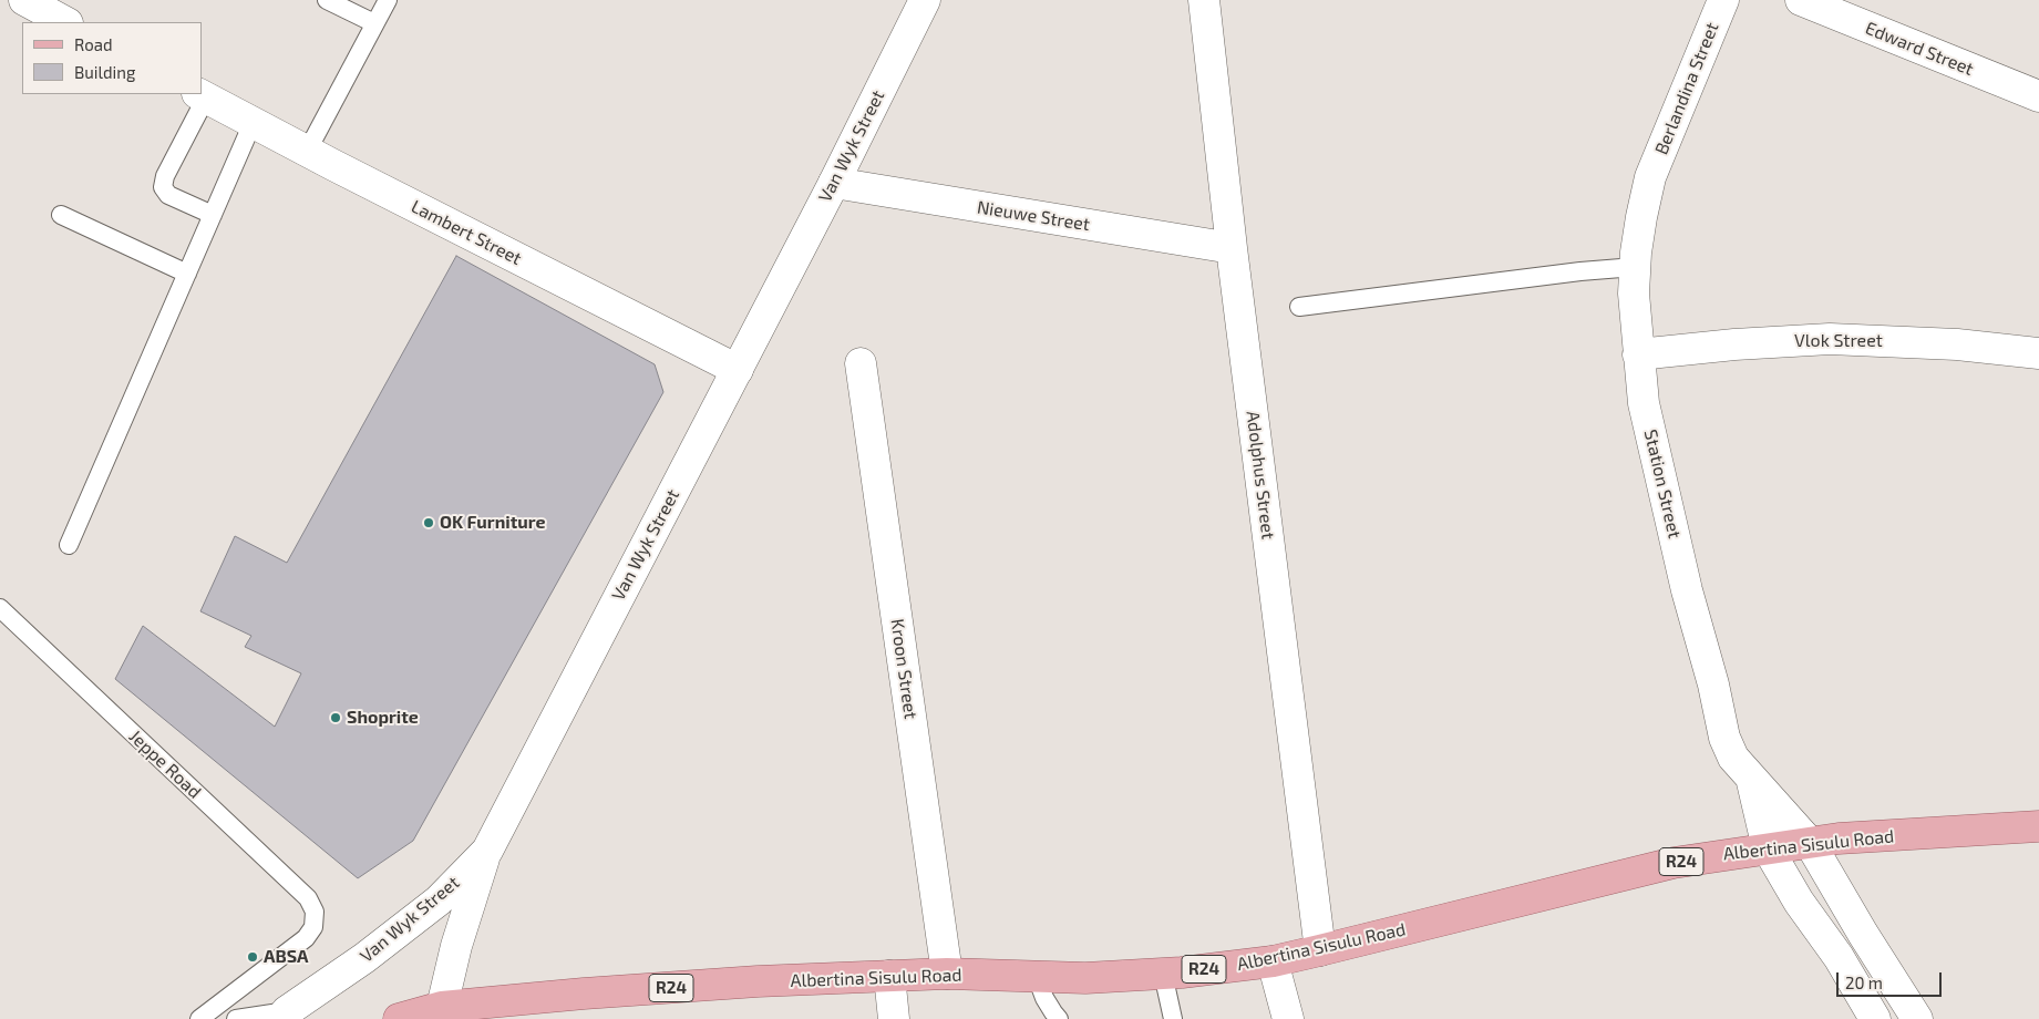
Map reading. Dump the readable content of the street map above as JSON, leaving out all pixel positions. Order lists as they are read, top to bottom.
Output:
{
  "streets": {
    "main road": ["Albertina Sisulu Road", "R24"],
    "street": [
      "Edward Street",
      "Berlandina Street",
      "Van Wyk Street",
      "Nieuwe Street",
      "Lambert Street",
      "Vlok Street",
      "Adolphus Street",
      "Station Street",
      "Kroon Street"
    ],
    "lane": ["Jeppe Road"]
  },
  "crossings": [
    ["Berlandina Street", "Station Street"],
    ["Van Wyk Street", "Nieuwe Street"],
    ["Van Wyk Street", "Lambert Street"],
    ["Nieuwe Street", "Adolphus Street"],
    ["Vlok Street", "Station Street"],
    ["Adolphus Street", "Albertina Sisulu Road"],
    ["Station Street", "Albertina Sisulu Road"],
    ["Kroon Street", "Albertina Sisulu Road"]
  ],
  "places": ["OK Furniture", "Shoprite", "ABSA"],
  "legend": ["Road", "Building"],
  "scale_bar": "20 m"
}
